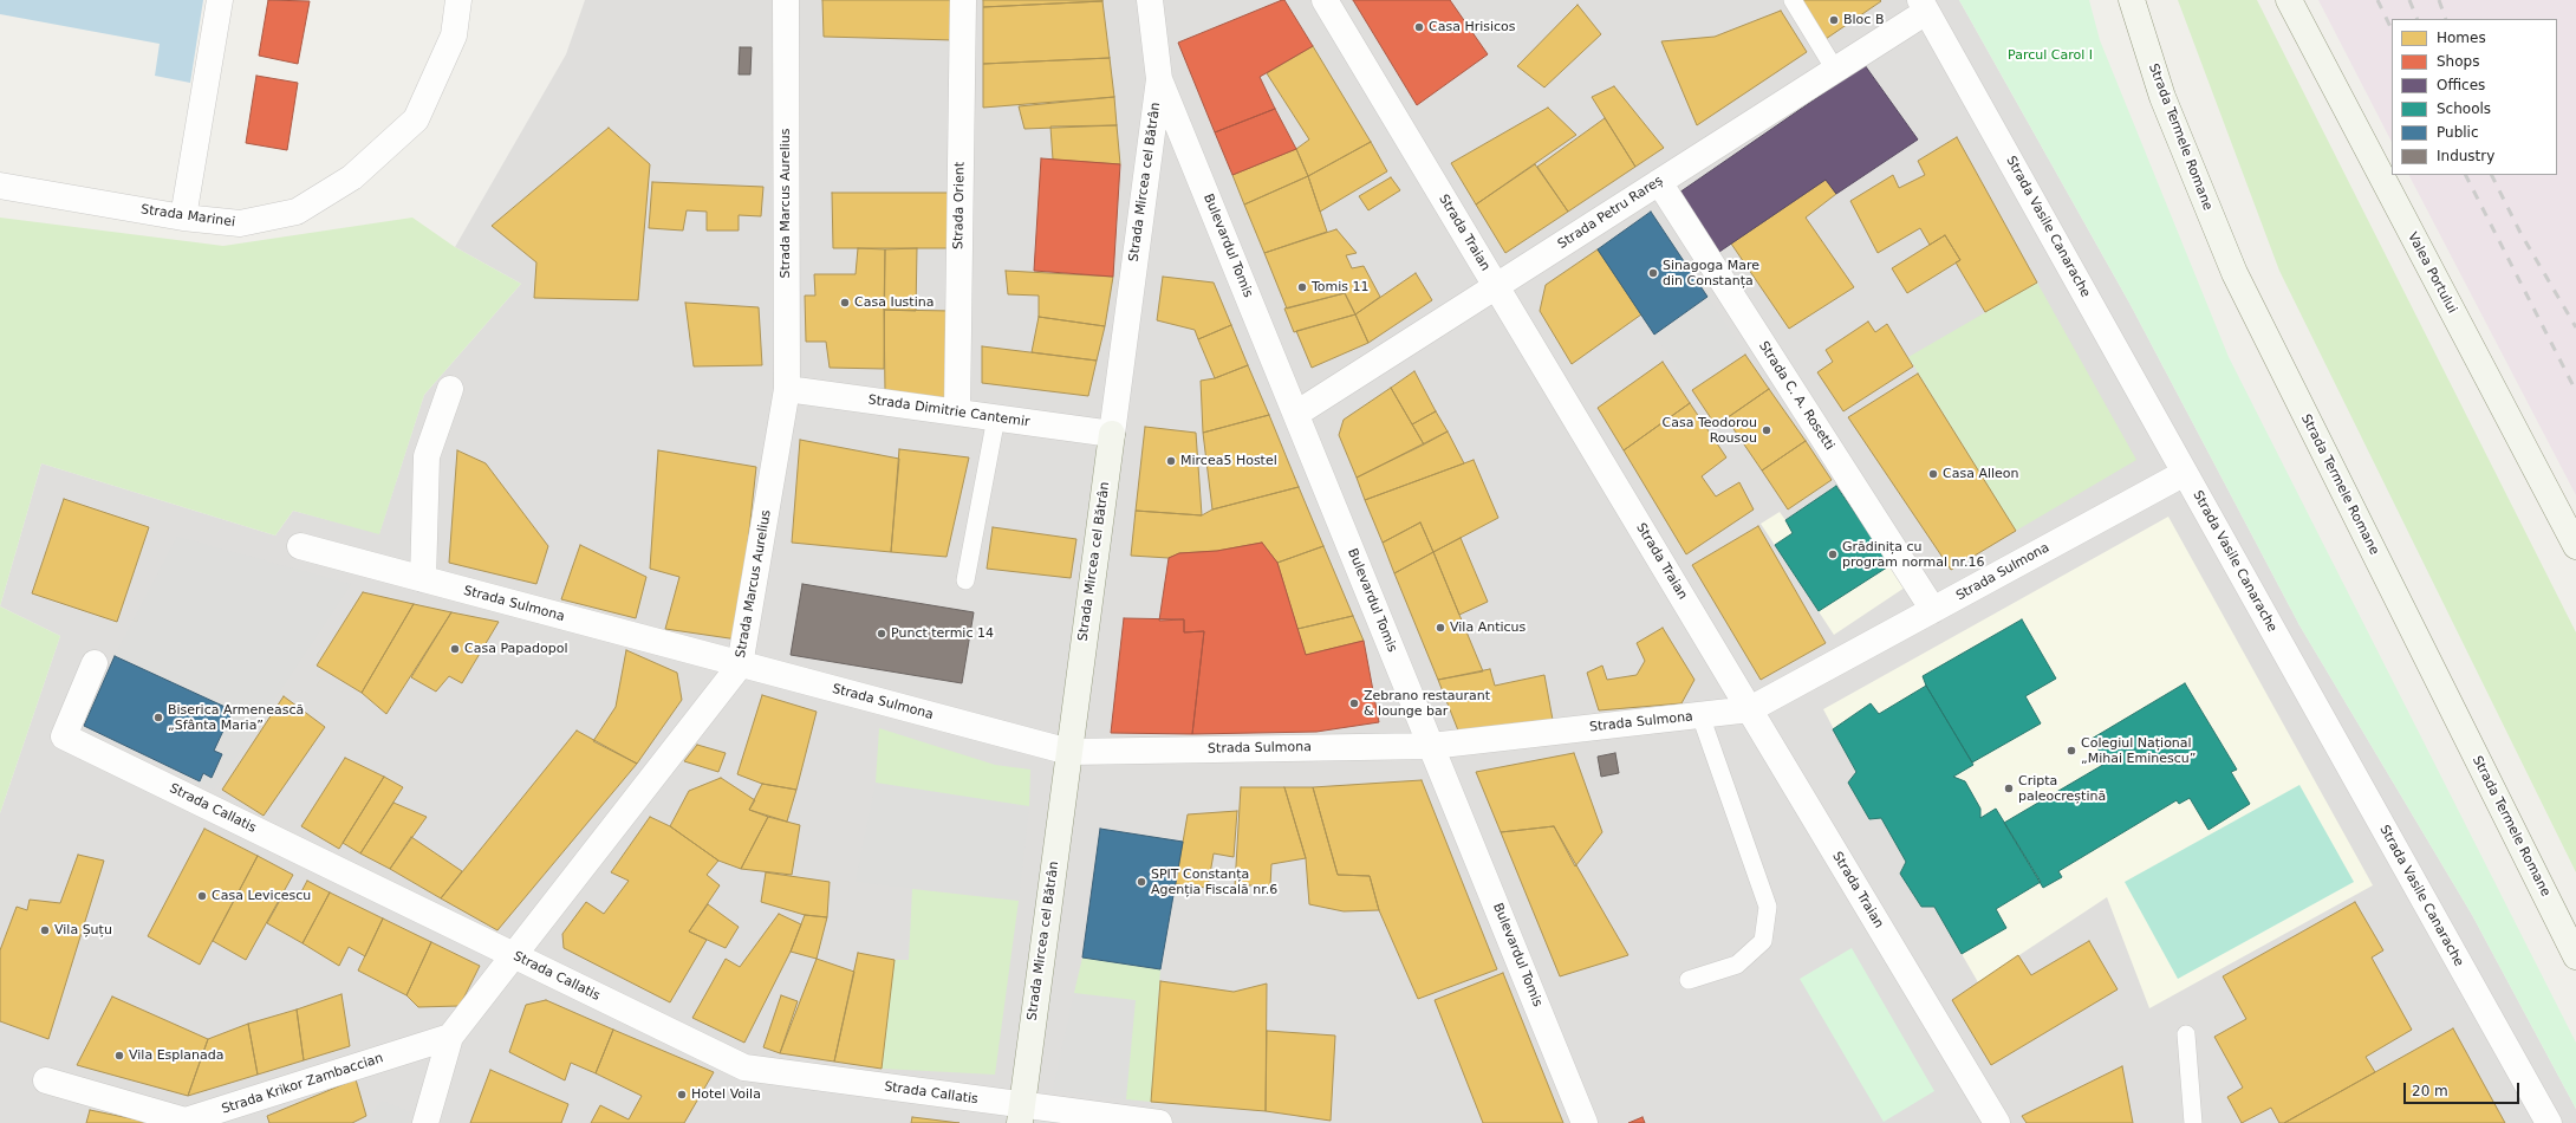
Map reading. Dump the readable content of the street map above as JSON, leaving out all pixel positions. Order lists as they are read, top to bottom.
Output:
{
  "streets": {
    "street": [
      "Strada Termele Romane",
      "Strada Mircea cel Bătrân",
      "Strada Marcus Aurelius",
      "Strada Orient",
      "Strada Petru Rareș",
      "Strada Marinei",
      "Strada Vasile Canarache",
      "Strada Traian",
      "Bulevardul Tomis",
      "Valea Portului",
      "Strada C. A. Rosetti",
      "Strada Dimitrie Cantemir",
      "Strada Sulmona",
      "Strada Callatis",
      "Strada Krikor Zambaccian"
    ]
  },
  "crossings": [
    ["Strada Mircea cel Bătrân", "Bulevardul Tomis"],
    ["Strada Mircea cel Bătrân", "Strada Dimitrie Cantemir"],
    ["Strada Mircea cel Bătrân", "Strada Sulmona"],
    ["Strada Mircea cel Bătrân", "Strada Callatis"],
    ["Strada Marcus Aurelius", "Strada Dimitrie Cantemir"],
    ["Strada Marcus Aurelius", "Strada Sulmona"],
    ["Strada Marcus Aurelius", "Strada Callatis"],
    ["Strada Marcus Aurelius", "Strada Krikor Zambaccian"],
    ["Strada Orient", "Strada Dimitrie Cantemir"],
    ["Strada Petru Rareș", "Strada Vasile Canarache"],
    ["Strada Petru Rareș", "Strada Traian"],
    ["Strada Petru Rareș", "Bulevardul Tomis"],
    ["Strada Petru Rareș", "Strada C. A. Rosetti"],
    ["Strada Vasile Canarache", "Strada Sulmona"],
    ["Strada Traian", "Strada Sulmona"],
    ["Bulevardul Tomis", "Strada Sulmona"],
    ["Strada C. A. Rosetti", "Strada Sulmona"]
  ],
  "parks": ["Parcul Carol I"],
  "places": [
    "Bloc B",
    "Casa Hrisicos",
    "Sinagoga Mare din Constanța",
    "Tomis 11",
    "Casa Iustina",
    "Casa Teodorou Rousou",
    "Mircea5 Hostel",
    "Casa Alleon",
    "Grădinița cu program normal nr.16",
    "Vila Anticus",
    "Punct termic 14",
    "Casa Papadopol",
    "Zebrano restaurant & lounge bar",
    "Biserica Armenească „Sfânta Maria”",
    "Colegiul Național „Mihai Eminescu”",
    "Cripta paleocreștină",
    "SPIT Constanța Agenția Fiscală nr.6",
    "Casa Levicescu",
    "Vila Șuțu",
    "Vila Esplanada",
    "Hotel Voila"
  ],
  "legend": [
    "Homes",
    "Shops",
    "Offices",
    "Schools",
    "Public",
    "Industry"
  ],
  "scale_bar": "20 m"
}
